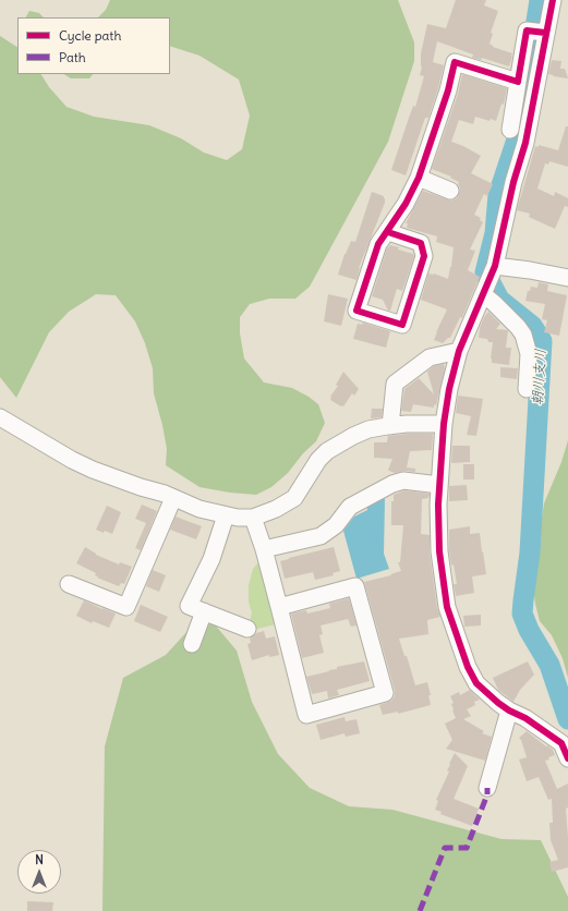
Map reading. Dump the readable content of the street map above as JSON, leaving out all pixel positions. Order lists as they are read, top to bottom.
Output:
{
  "water": ["朝川支川"],
  "legend": ["Cycle path", "Path"],
  "north": "top"
}
